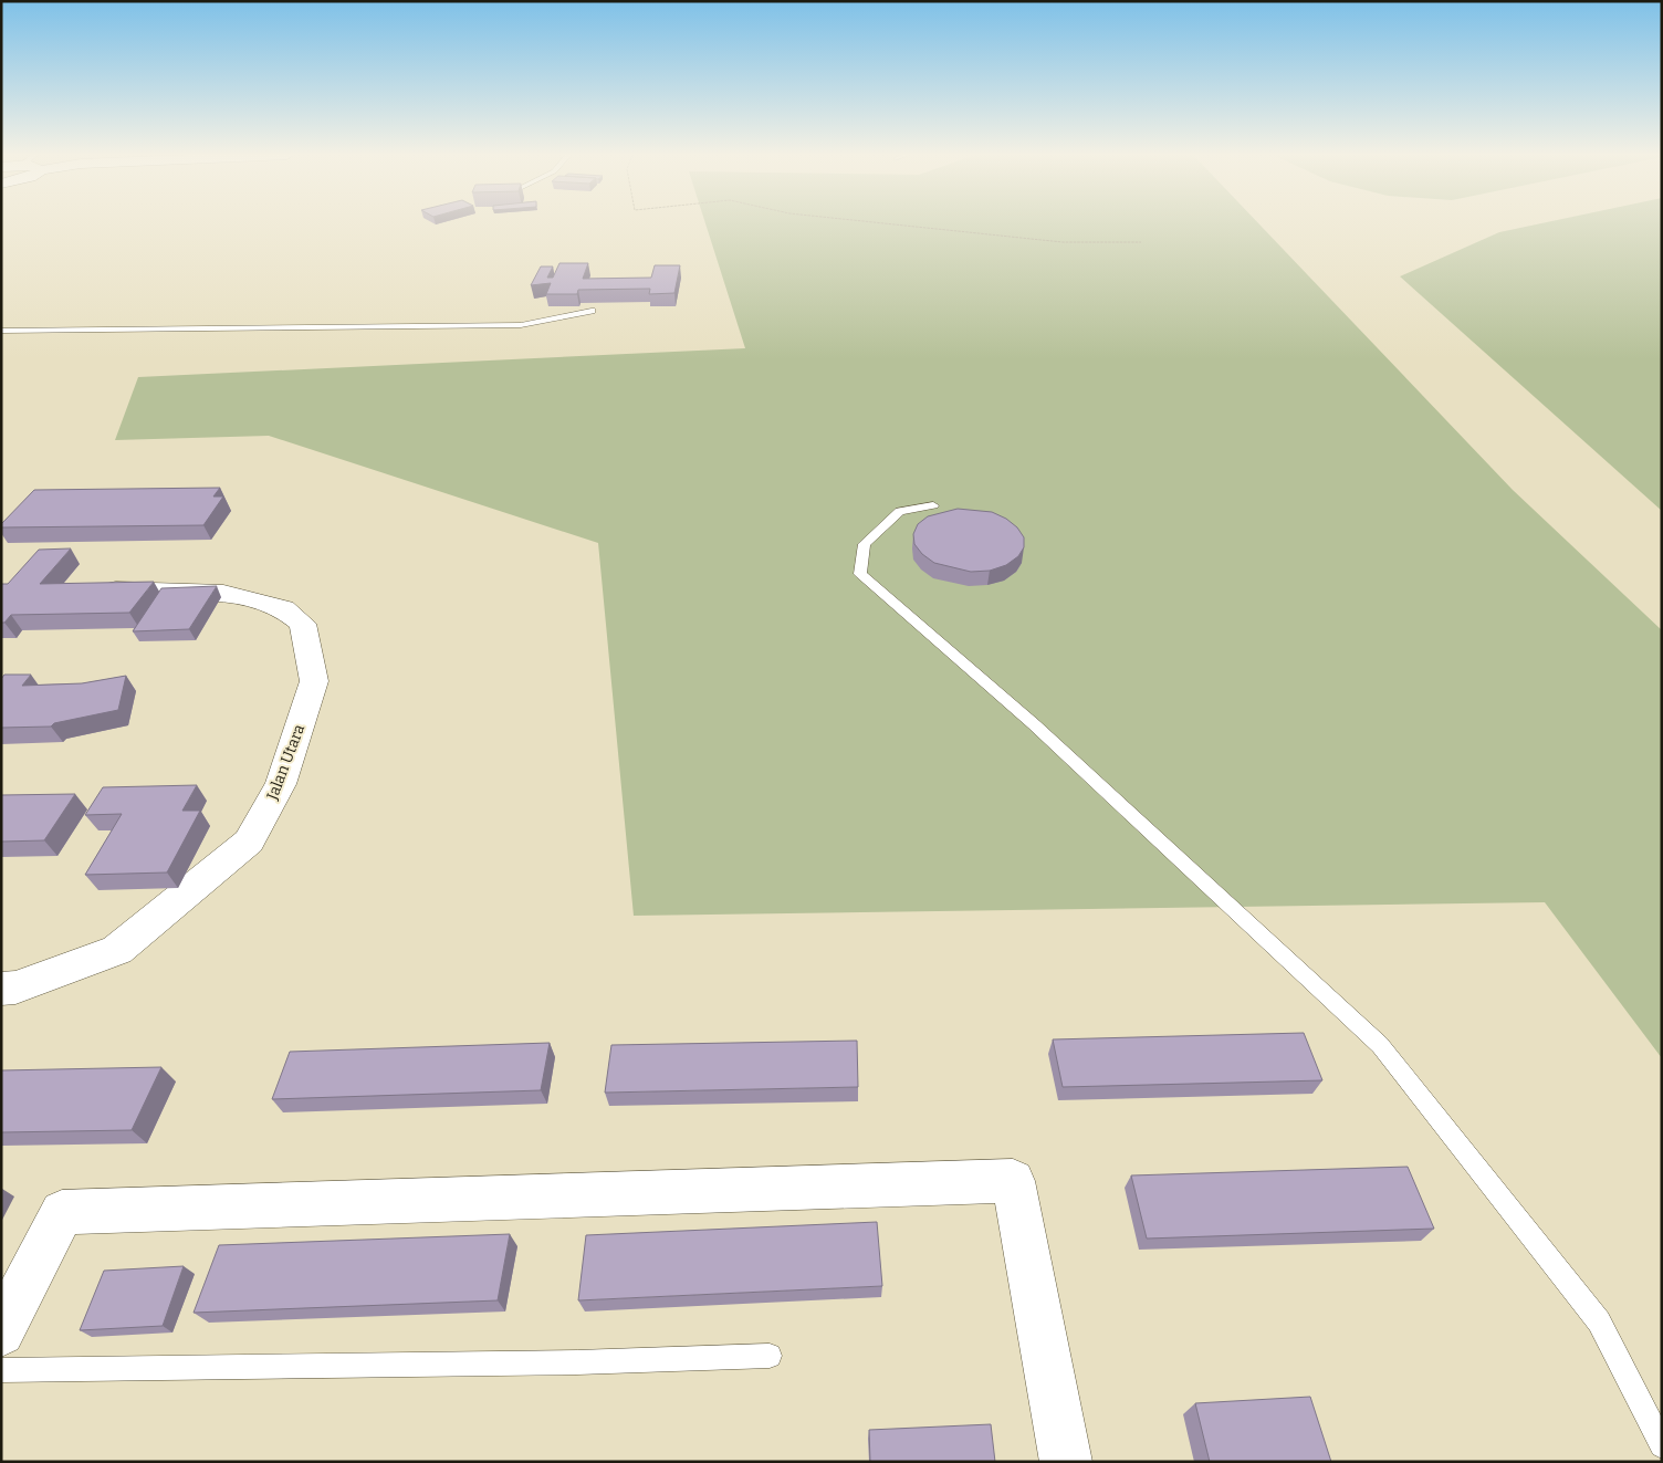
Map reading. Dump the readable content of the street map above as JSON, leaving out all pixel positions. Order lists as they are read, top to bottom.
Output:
{
  "streets": {
    "street": ["Jalan Utara"]
  }
}
